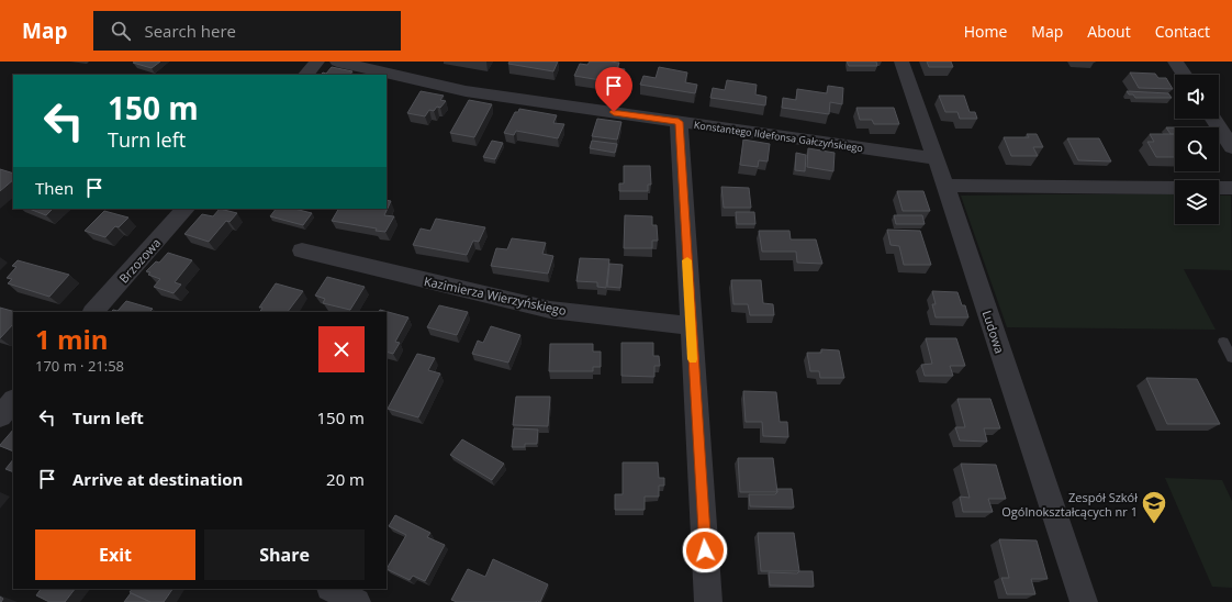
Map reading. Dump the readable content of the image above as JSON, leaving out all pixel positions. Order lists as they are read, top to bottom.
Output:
{
  "streets": {
    "street": [
      "Konstantego Ildefonsa Gałczyńskiego",
      "Brzozowa",
      "Kazimierza Wierzyńskiego",
      "Ludowa"
    ]
  },
  "crossings": [
    ["Konstantego Ildefonsa Gałczyńskiego", "Ludowa"]
  ],
  "places": {
    "school or university": ["Zespół Szkół Ogólnokształcących nr 1"]
  },
  "page": {
    "header": "Map",
    "search": "Search here",
    "nav": [
      "Home",
      "Map",
      "About",
      "Contact"
    ],
    "turn": ["150 m", "Turn left"],
    "then": "Then",
    "heading": ["1 min", "170 m · 21:58"],
    "list": [
      {
        "name": "Turn left",
        "value": "150 m"
      },
      {
        "name": "Arrive at destination",
        "value": "20 m"
      }
    ],
    "buttons": ["Exit", "Share"]
  }
}
